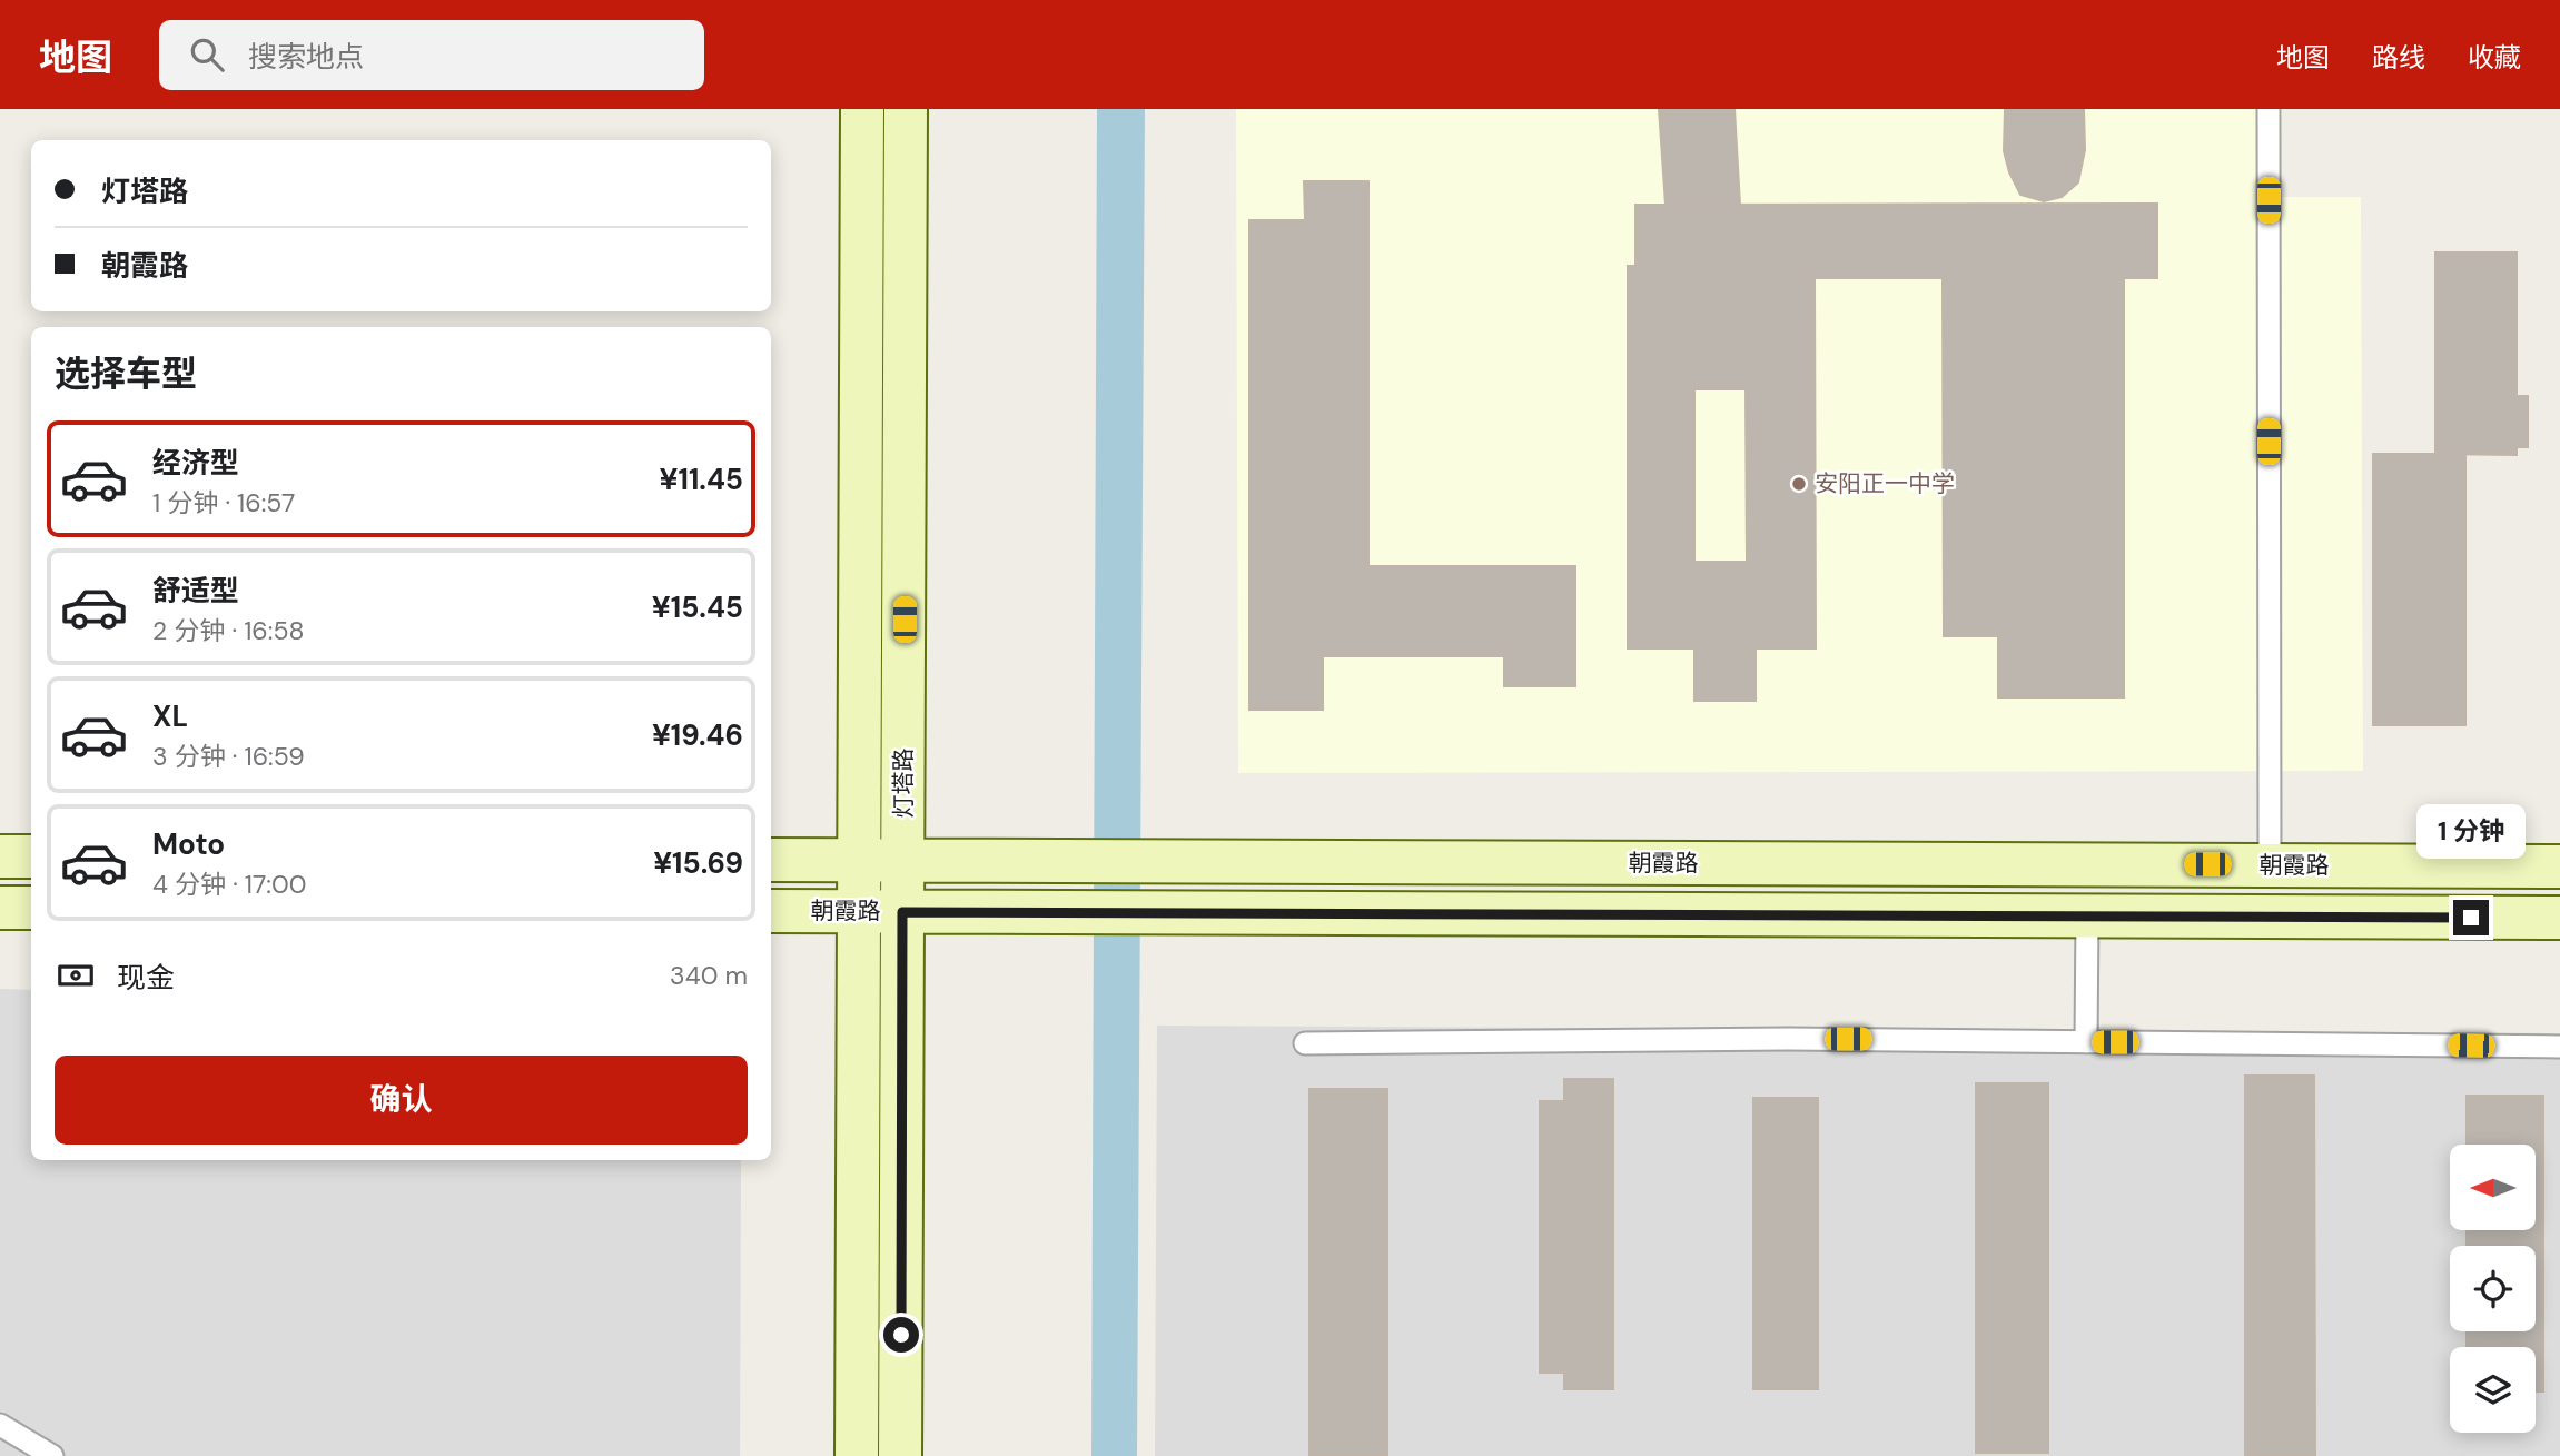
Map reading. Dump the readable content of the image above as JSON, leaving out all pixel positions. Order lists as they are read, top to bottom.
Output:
{
  "streets": {
    "street": ["灯塔路", "朝霞路"]
  },
  "crossings": [
    ["灯塔路", "朝霞路"]
  ],
  "places": ["安阳正一中学"],
  "north": "left",
  "page": {
    "header": "地图",
    "search": "搜索地点",
    "nav": ["地图", "路线", "收藏"],
    "banner": ["灯塔路", "朝霞路"],
    "heading": "选择车型",
    "list": [
      {
        "name": "经济型",
        "note": "1 分钟 · 16:57",
        "value": "¥11.45"
      },
      {
        "name": "舒适型",
        "note": "2 分钟 · 16:58",
        "value": "¥15.45"
      },
      {
        "name": "XL",
        "note": "3 分钟 · 16:59",
        "value": "¥19.46"
      },
      {
        "name": "Moto",
        "note": "4 分钟 · 17:00",
        "value": "¥15.69"
      }
    ],
    "bubble": "1 分钟",
    "pay": ["现金", "340 m"],
    "buttons": "确认"
  }
}
